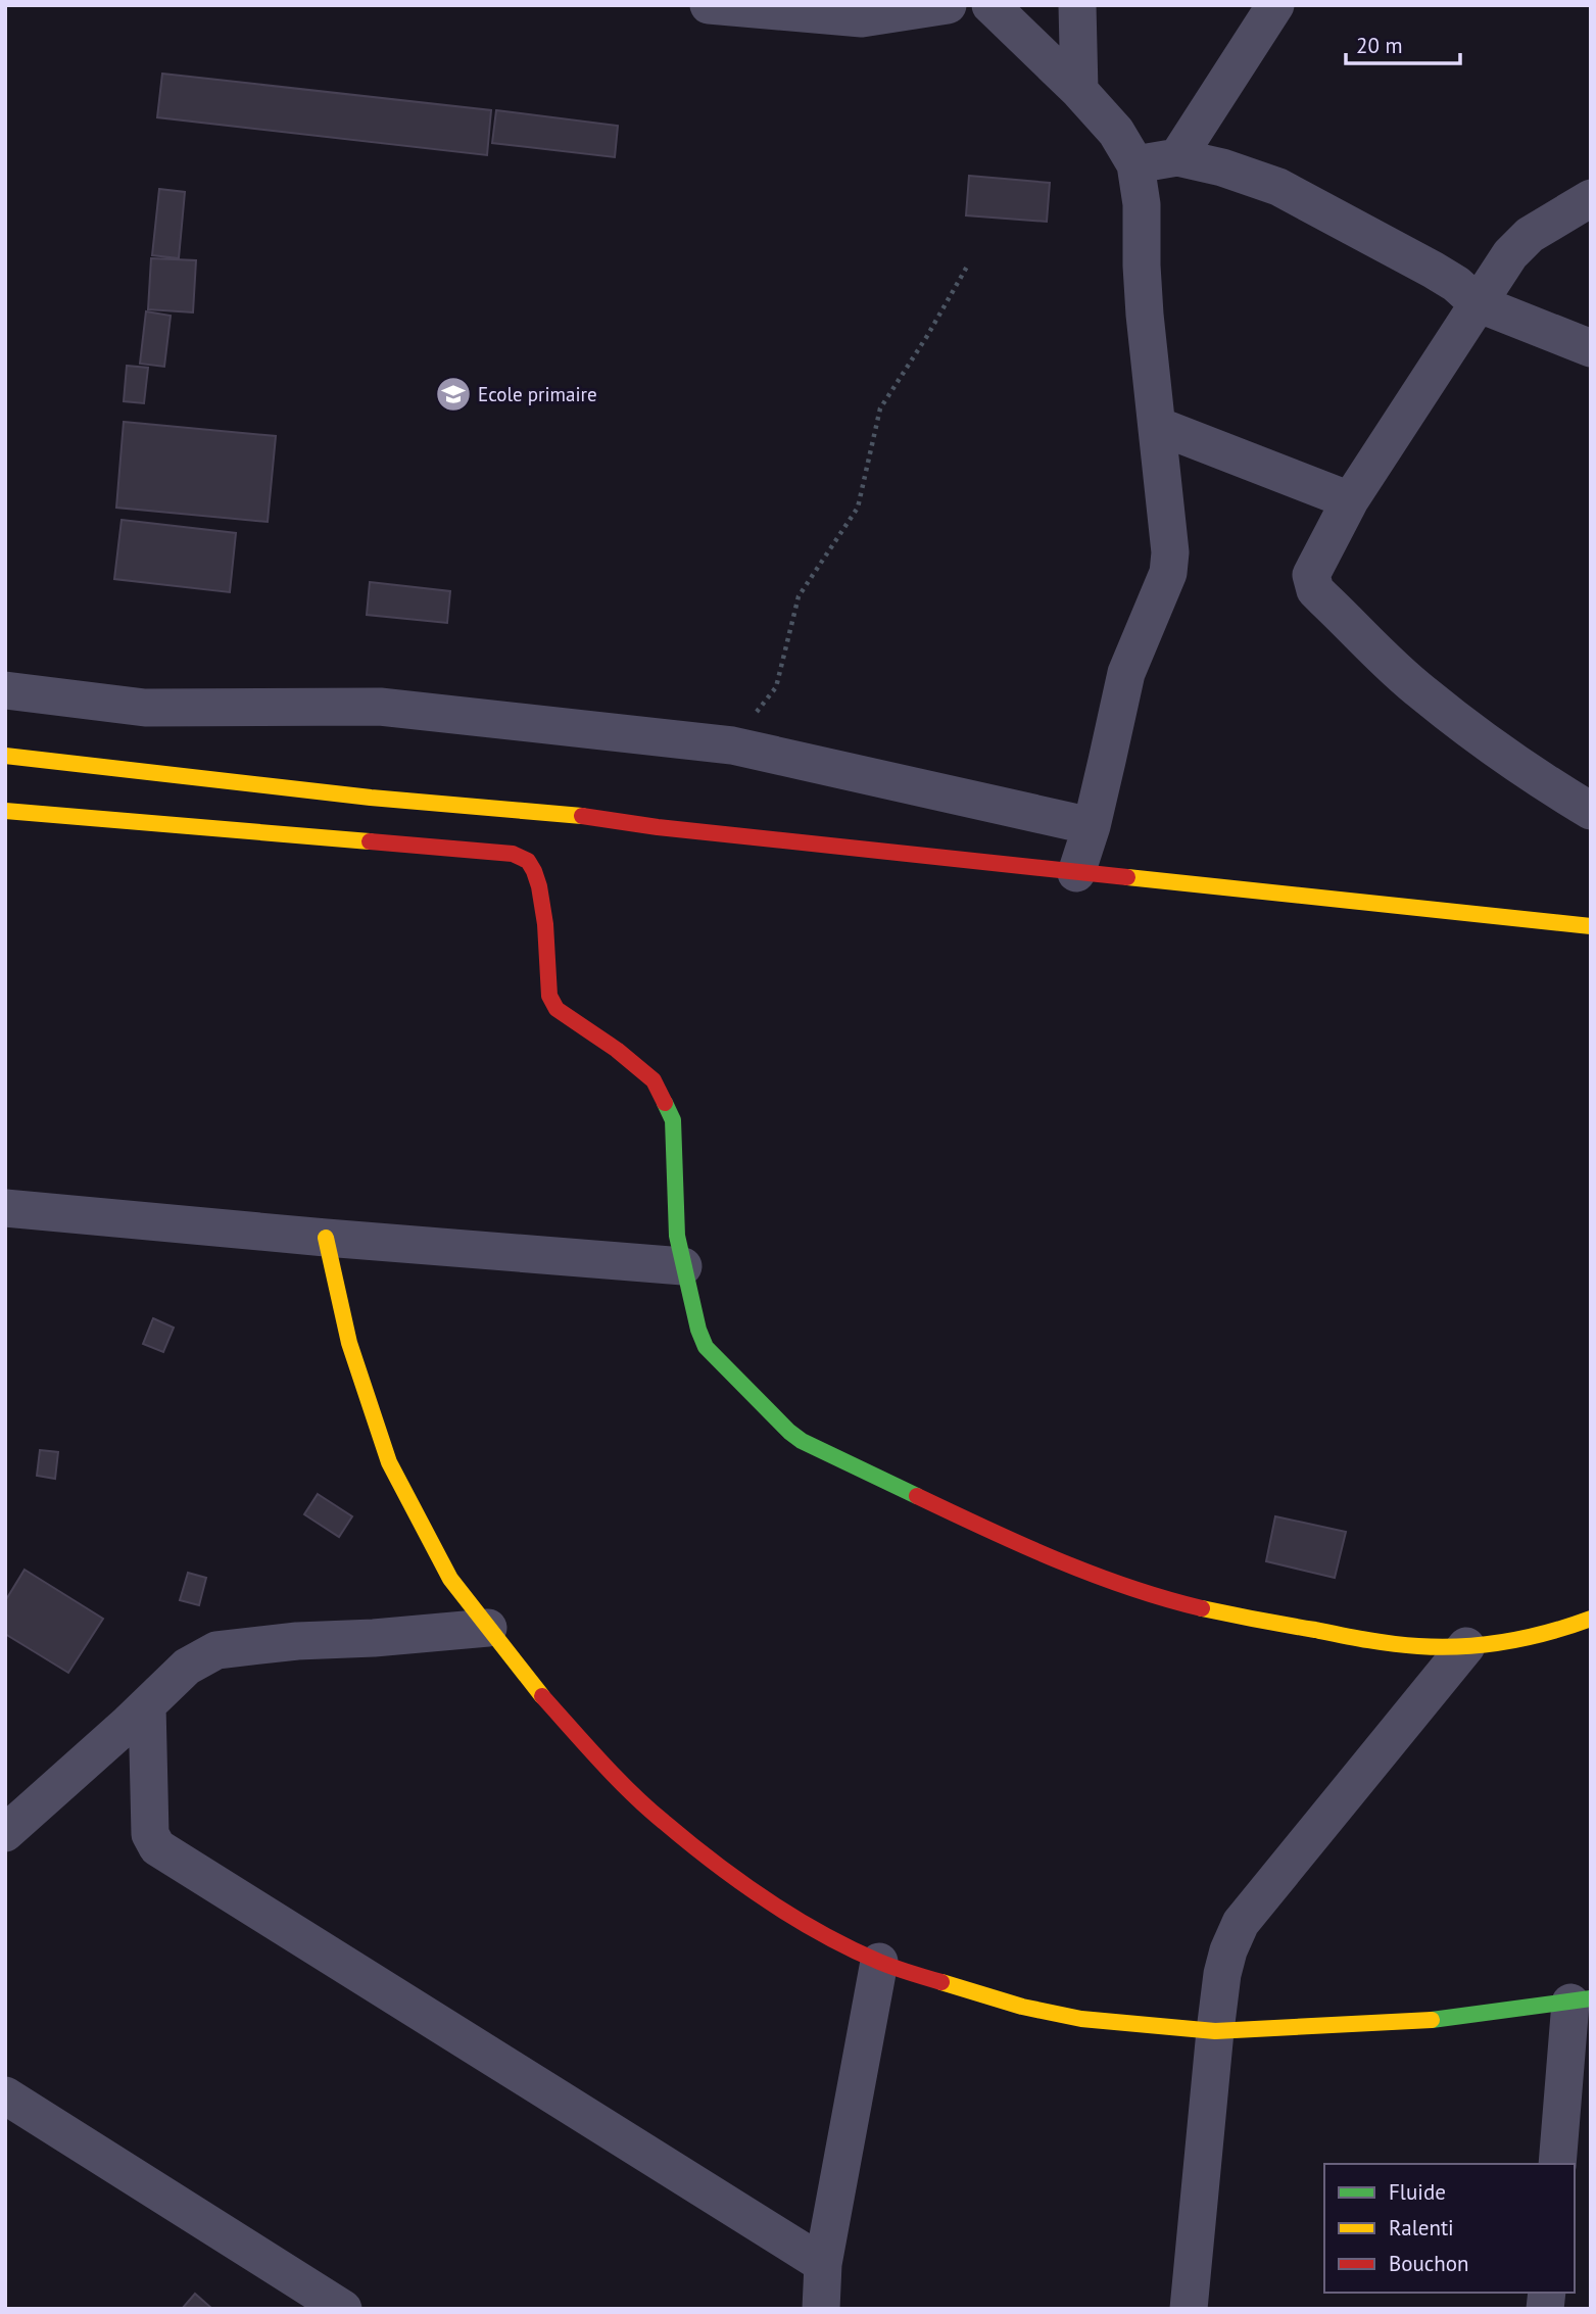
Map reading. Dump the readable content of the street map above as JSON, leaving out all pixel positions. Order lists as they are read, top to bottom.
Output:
{
  "places": {
    "school or university": ["Ecole primaire"]
  },
  "legend": ["Fluide", "Ralenti", "Bouchon"],
  "scale_bar": "20 m"
}
